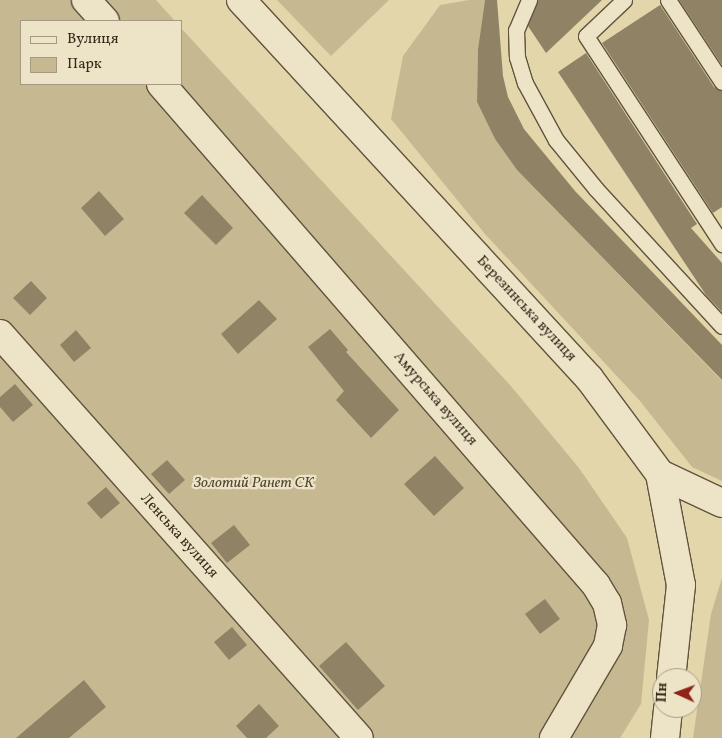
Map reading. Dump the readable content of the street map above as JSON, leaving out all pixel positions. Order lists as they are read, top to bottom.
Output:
{
  "streets": {
    "street": ["Березинська вулиця", "Амурська вулиця", "Ленська вулиця"]
  },
  "parks": ["Золотий Ранет СК"],
  "legend": ["Вулиця", "Парк"],
  "north": "left"
}
